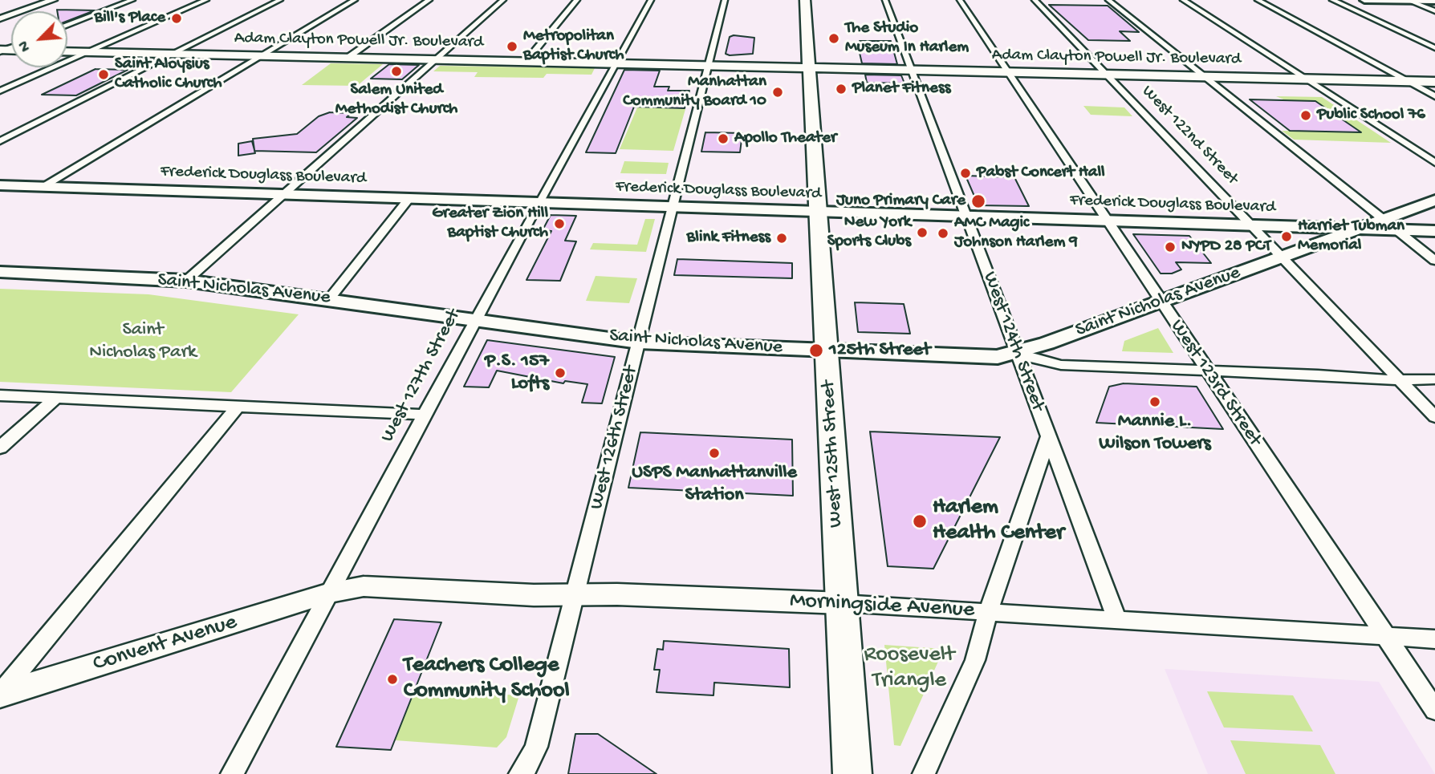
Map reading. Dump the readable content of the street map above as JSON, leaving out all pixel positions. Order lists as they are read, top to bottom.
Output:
{
  "streets": {
    "main road": [
      "Adam Clayton Powell Jr. Boulevard",
      "Frederick Douglass Boulevard",
      "Saint Nicholas Avenue",
      "West 125th Street"
    ],
    "street": [
      "West 122nd Street",
      "West 124th Street",
      "West 127th Street",
      "West 123rd Street",
      "West 126th Street",
      "Morningside Avenue",
      "Convent Avenue"
    ]
  },
  "crossings": [
    ["Adam Clayton Powell Jr. Boulevard", "West 122nd Street"],
    ["Adam Clayton Powell Jr. Boulevard", "West 124th Street"],
    ["Adam Clayton Powell Jr. Boulevard", "West 127th Street"],
    ["Adam Clayton Powell Jr. Boulevard", "West 123rd Street"],
    ["Adam Clayton Powell Jr. Boulevard", "West 126th Street"],
    ["Adam Clayton Powell Jr. Boulevard", "West 125th Street"],
    ["West 122nd Street", "Frederick Douglass Boulevard"],
    ["West 122nd Street", "Saint Nicholas Avenue"],
    ["Frederick Douglass Boulevard", "Saint Nicholas Avenue"],
    ["Frederick Douglass Boulevard", "West 124th Street"],
    ["Frederick Douglass Boulevard", "West 127th Street"],
    ["Frederick Douglass Boulevard", "West 123rd Street"],
    ["Frederick Douglass Boulevard", "West 126th Street"],
    ["Frederick Douglass Boulevard", "West 125th Street"],
    ["Saint Nicholas Avenue", "West 124th Street"],
    ["Saint Nicholas Avenue", "West 127th Street"],
    ["Saint Nicholas Avenue", "West 123rd Street"],
    ["Saint Nicholas Avenue", "West 126th Street"],
    ["Saint Nicholas Avenue", "West 125th Street"],
    ["West 124th Street", "Morningside Avenue"],
    ["West 127th Street", "Morningside Avenue"],
    ["West 127th Street", "Convent Avenue"],
    ["West 123rd Street", "Morningside Avenue"],
    ["West 126th Street", "Morningside Avenue"],
    ["West 125th Street", "Morningside Avenue"],
    ["Morningside Avenue", "Convent Avenue"]
  ],
  "parks": ["Saint Nicholas Park", "Roosevelt Triangle"],
  "places": [
    "Bill's Place",
    "The Studio Museum In Harlem",
    "Metropolitan Baptist Church",
    "Salem United Methodist Church",
    "Saint Aloysius Catholic Church",
    "Planet Fitness",
    "Manhattan Community Board 10",
    "Public School 76",
    "Apollo Theater",
    "Pabst Concert Hall",
    "Juno Primary Care",
    "Greater Zion Hill Baptist Church",
    "New York Sports Clubs",
    "AMC Magic Johnson Harlem 9",
    "Harriet Tubman Memorial",
    "Blink Fitness",
    "NYPD 28 PCT",
    "125th Street",
    "P.S. 157 Lofts",
    "Mannie L. Wilson Towers",
    "USPS Manhattanville Station",
    "Harlem Health Center",
    "Teachers College Community School"
  ],
  "north": "bottom left"
}
